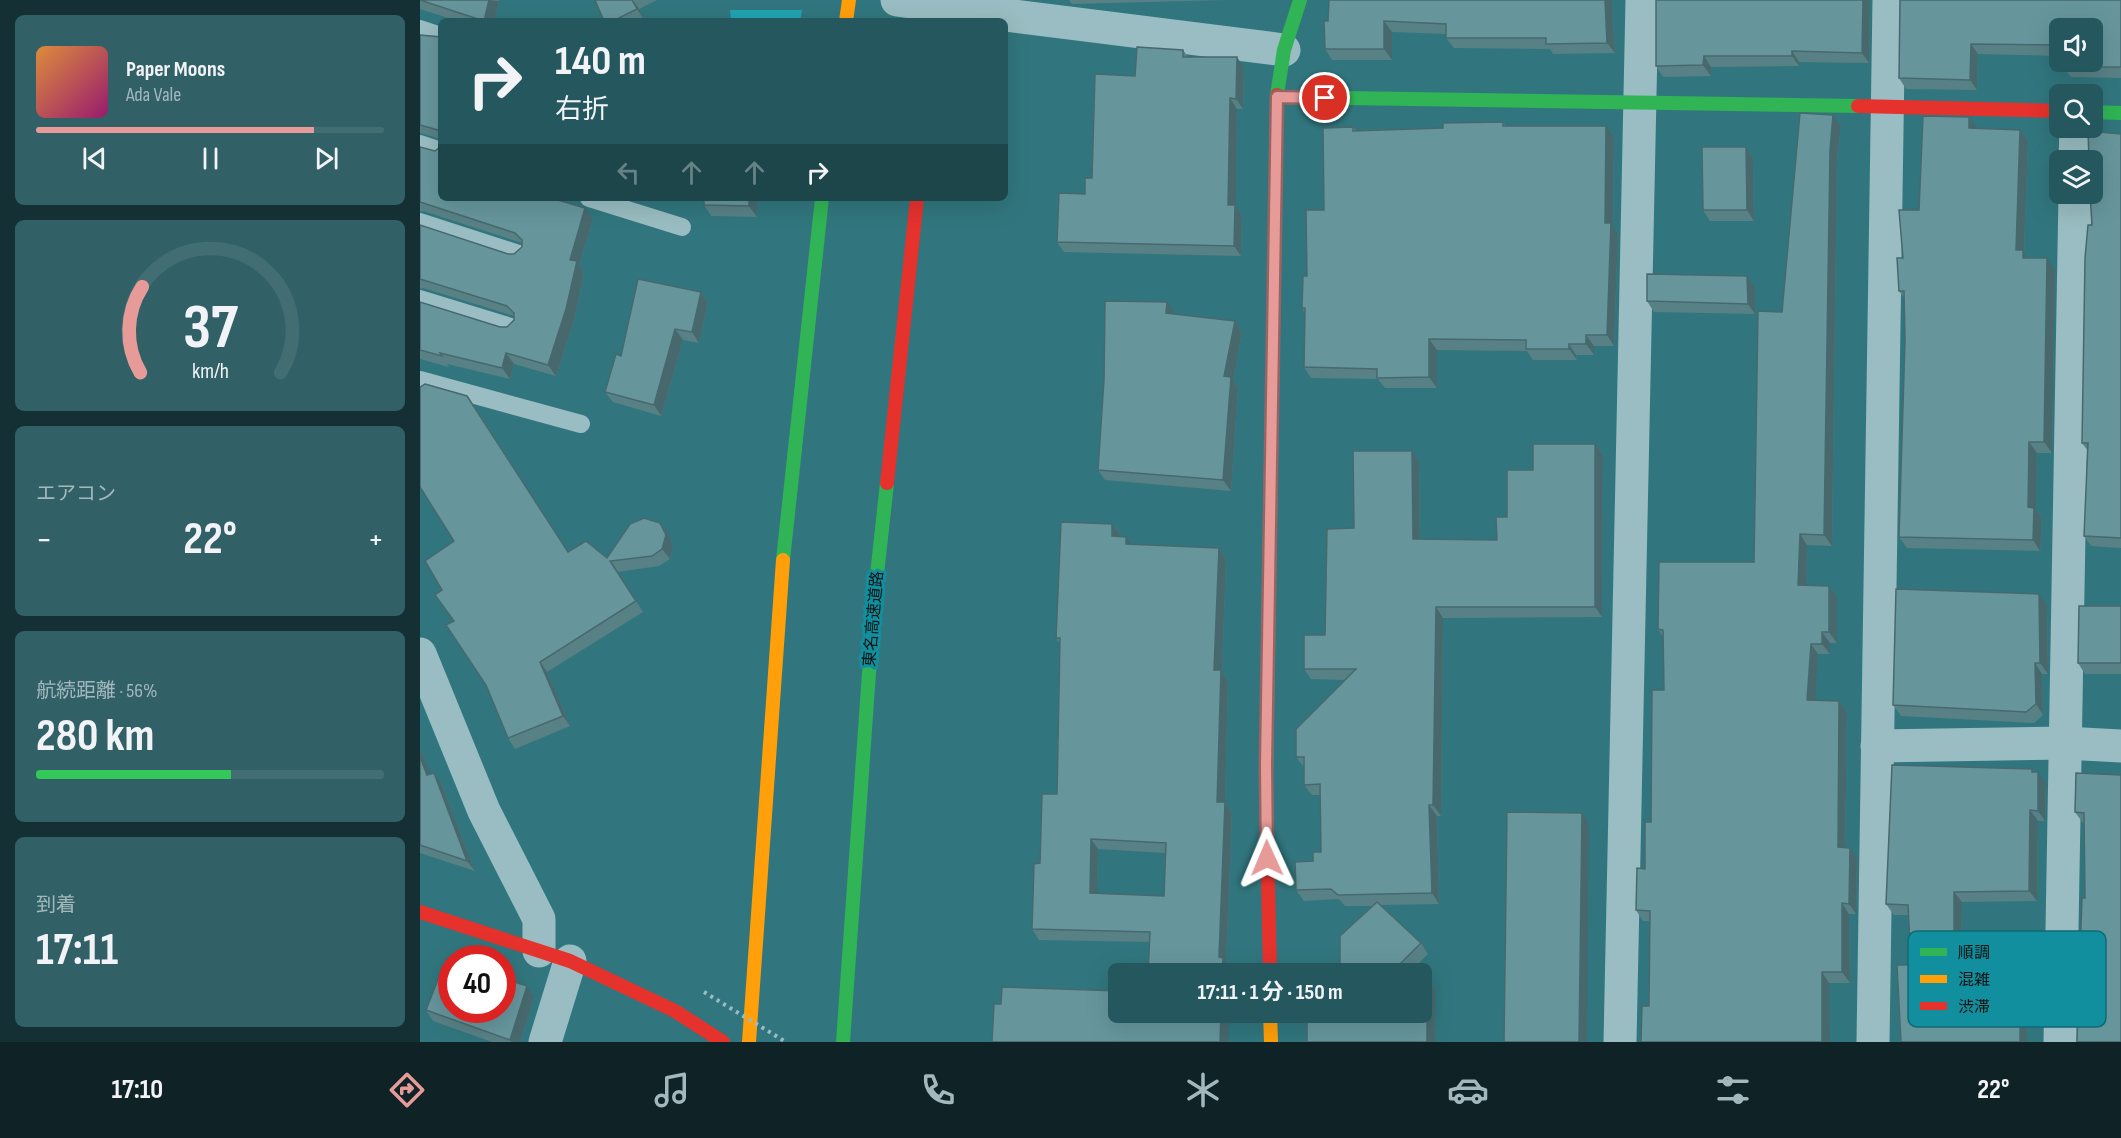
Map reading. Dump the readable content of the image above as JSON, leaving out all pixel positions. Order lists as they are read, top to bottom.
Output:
{
  "streets": {
    "main road": ["東名高速道路"]
  },
  "legend": ["順調", "混雑", "渋滞"],
  "page": {
    "turn": ["140 m", "右折"],
    "song": ["Paper Moons", "Ada Vale"],
    "tile": [
      "エアコン",
      ["航続距離 · 56%", "280 km"],
      ["到着", "17:11"]
    ],
    "heat": ["−", "22°", "+"],
    "limit": "40",
    "trip": "17:11 · 1 分 · 150 m",
    "tabs": ["17:10", "22°"],
    "gauge": ["37", "km/h"]
  }
}
